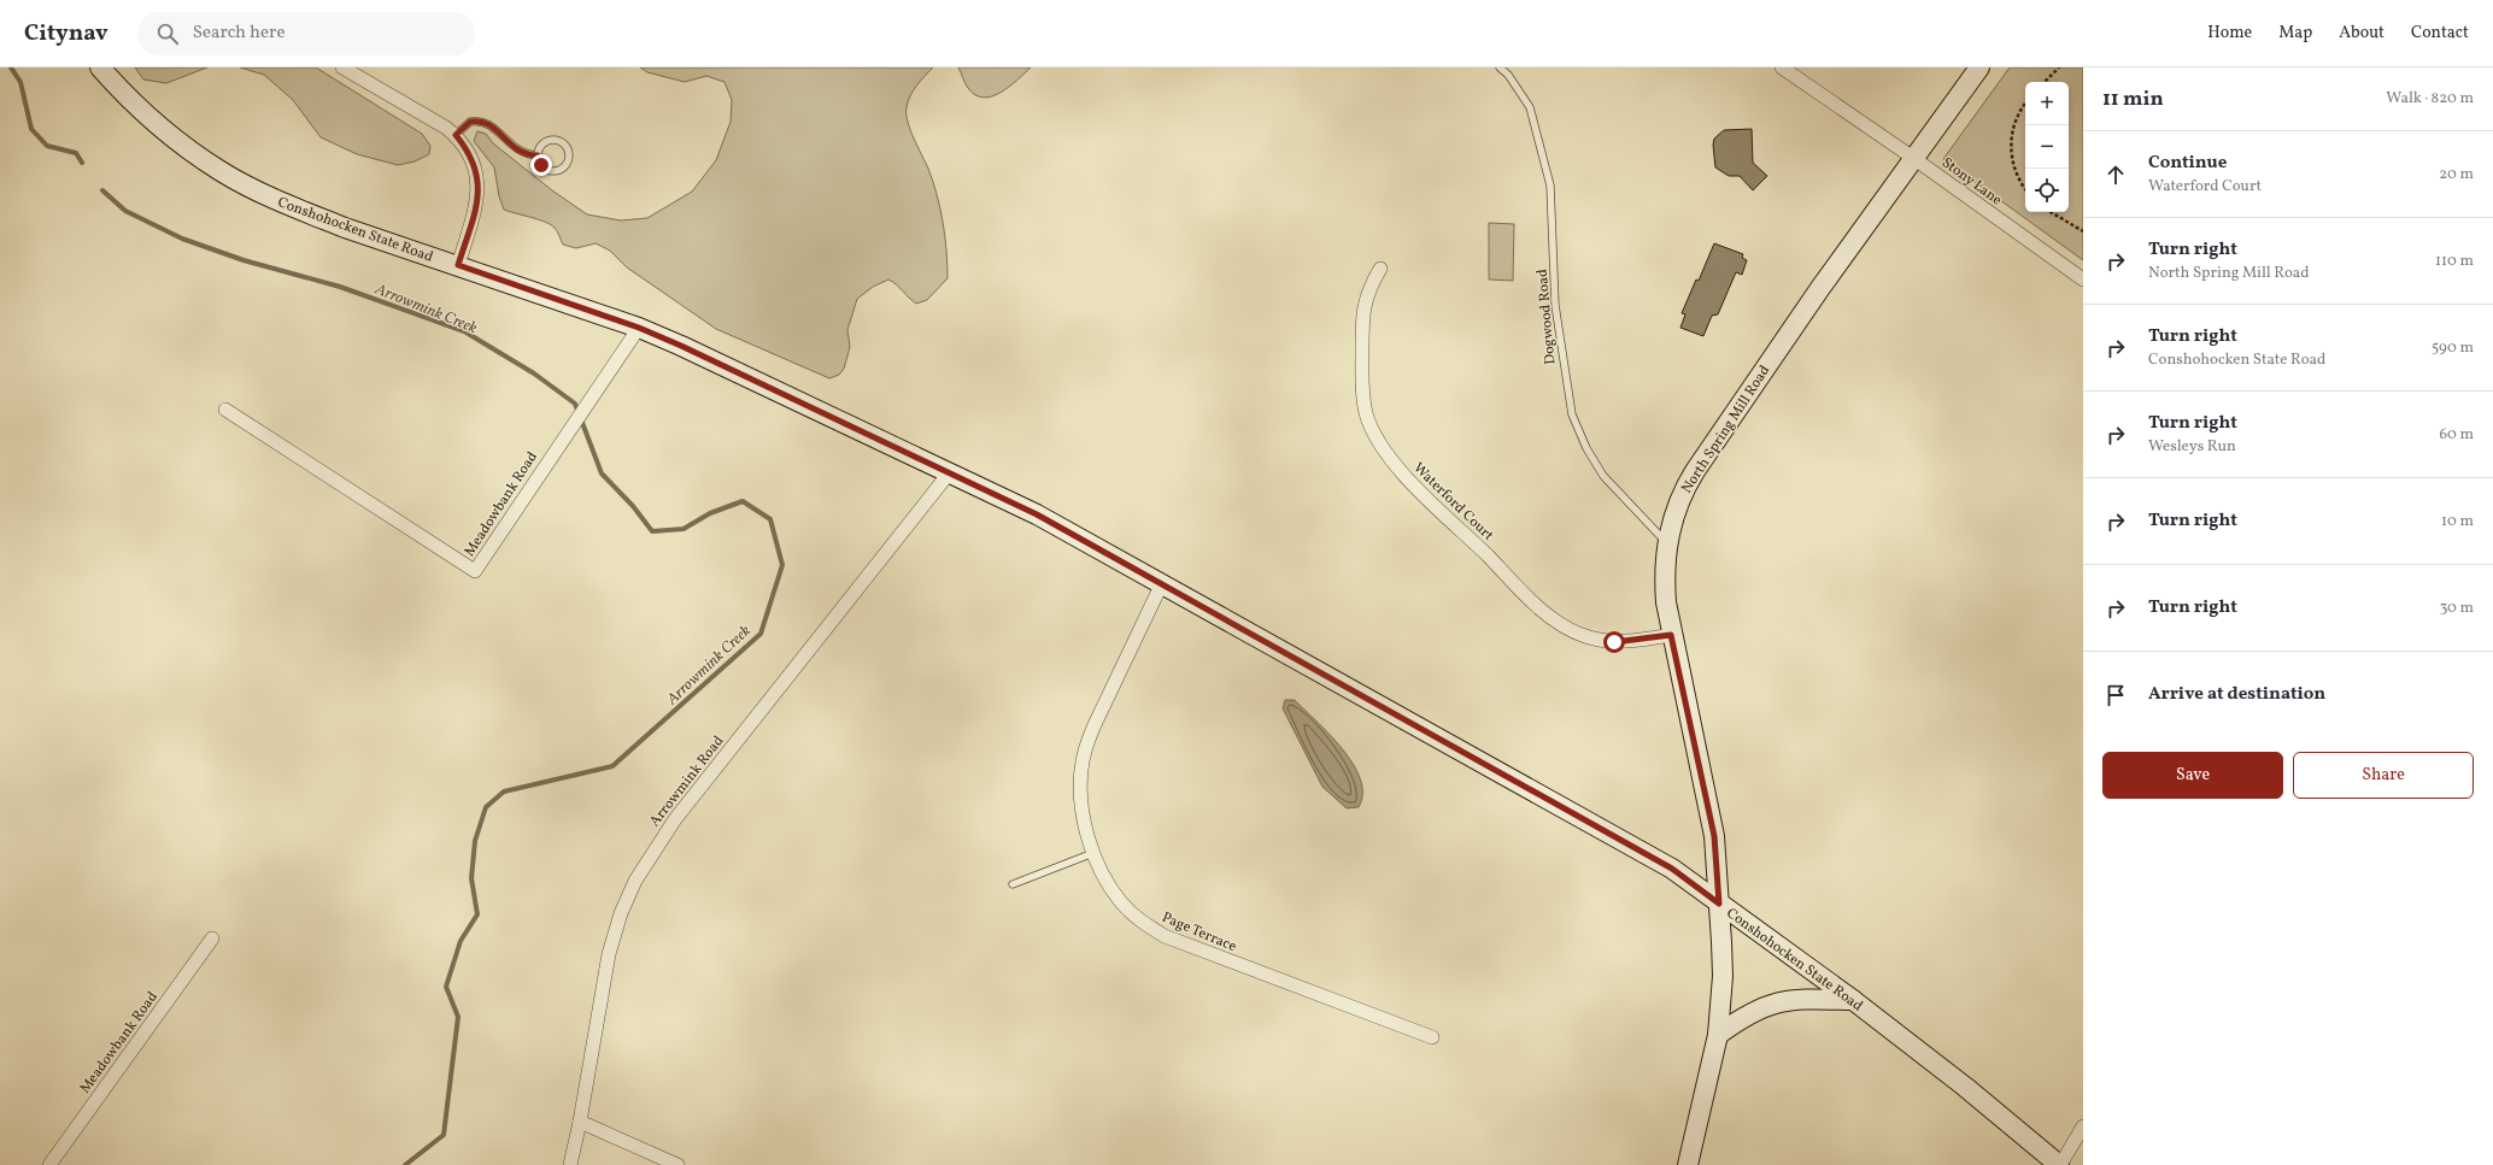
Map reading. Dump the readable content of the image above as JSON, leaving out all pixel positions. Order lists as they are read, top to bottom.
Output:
{
  "streets": {
    "main road": ["Conshohocken State Road", "North Spring Mill Road"],
    "street": [
      "Stony Lane",
      "Waterford Court",
      "Meadowbank Road",
      "Arrowmink Road",
      "Page Terrace"
    ],
    "lane": ["Dogwood Road"]
  },
  "crossings": [
    ["Stony Lane", "North Spring Mill Road"],
    ["Conshohocken State Road", "North Spring Mill Road"],
    ["Conshohocken State Road", "Meadowbank Road"],
    ["Conshohocken State Road", "Arrowmink Road"],
    ["Conshohocken State Road", "Page Terrace"],
    ["Dogwood Road", "North Spring Mill Road"],
    ["North Spring Mill Road", "Waterford Court"]
  ],
  "water": ["Arrowmink Creek"],
  "page": {
    "header": "Citynav",
    "search": "Search here",
    "nav": [
      "Home",
      "Map",
      "About",
      "Contact"
    ],
    "heading": ["11 min", "Walk · 820 m"],
    "map_buttons": ["+", "−"],
    "list": [
      ["Continue", "Waterford Court", "20 m"],
      ["Turn right", "North Spring Mill Road", "110 m"],
      ["Turn right", "Conshohocken State Road", "590 m"],
      ["Turn right", "Wesleys Run", "60 m"],
      ["Turn right", "10 m"],
      ["Turn right", "30 m"],
      "Arrive at destination"
    ],
    "buttons": ["Save", "Share"]
  }
}
